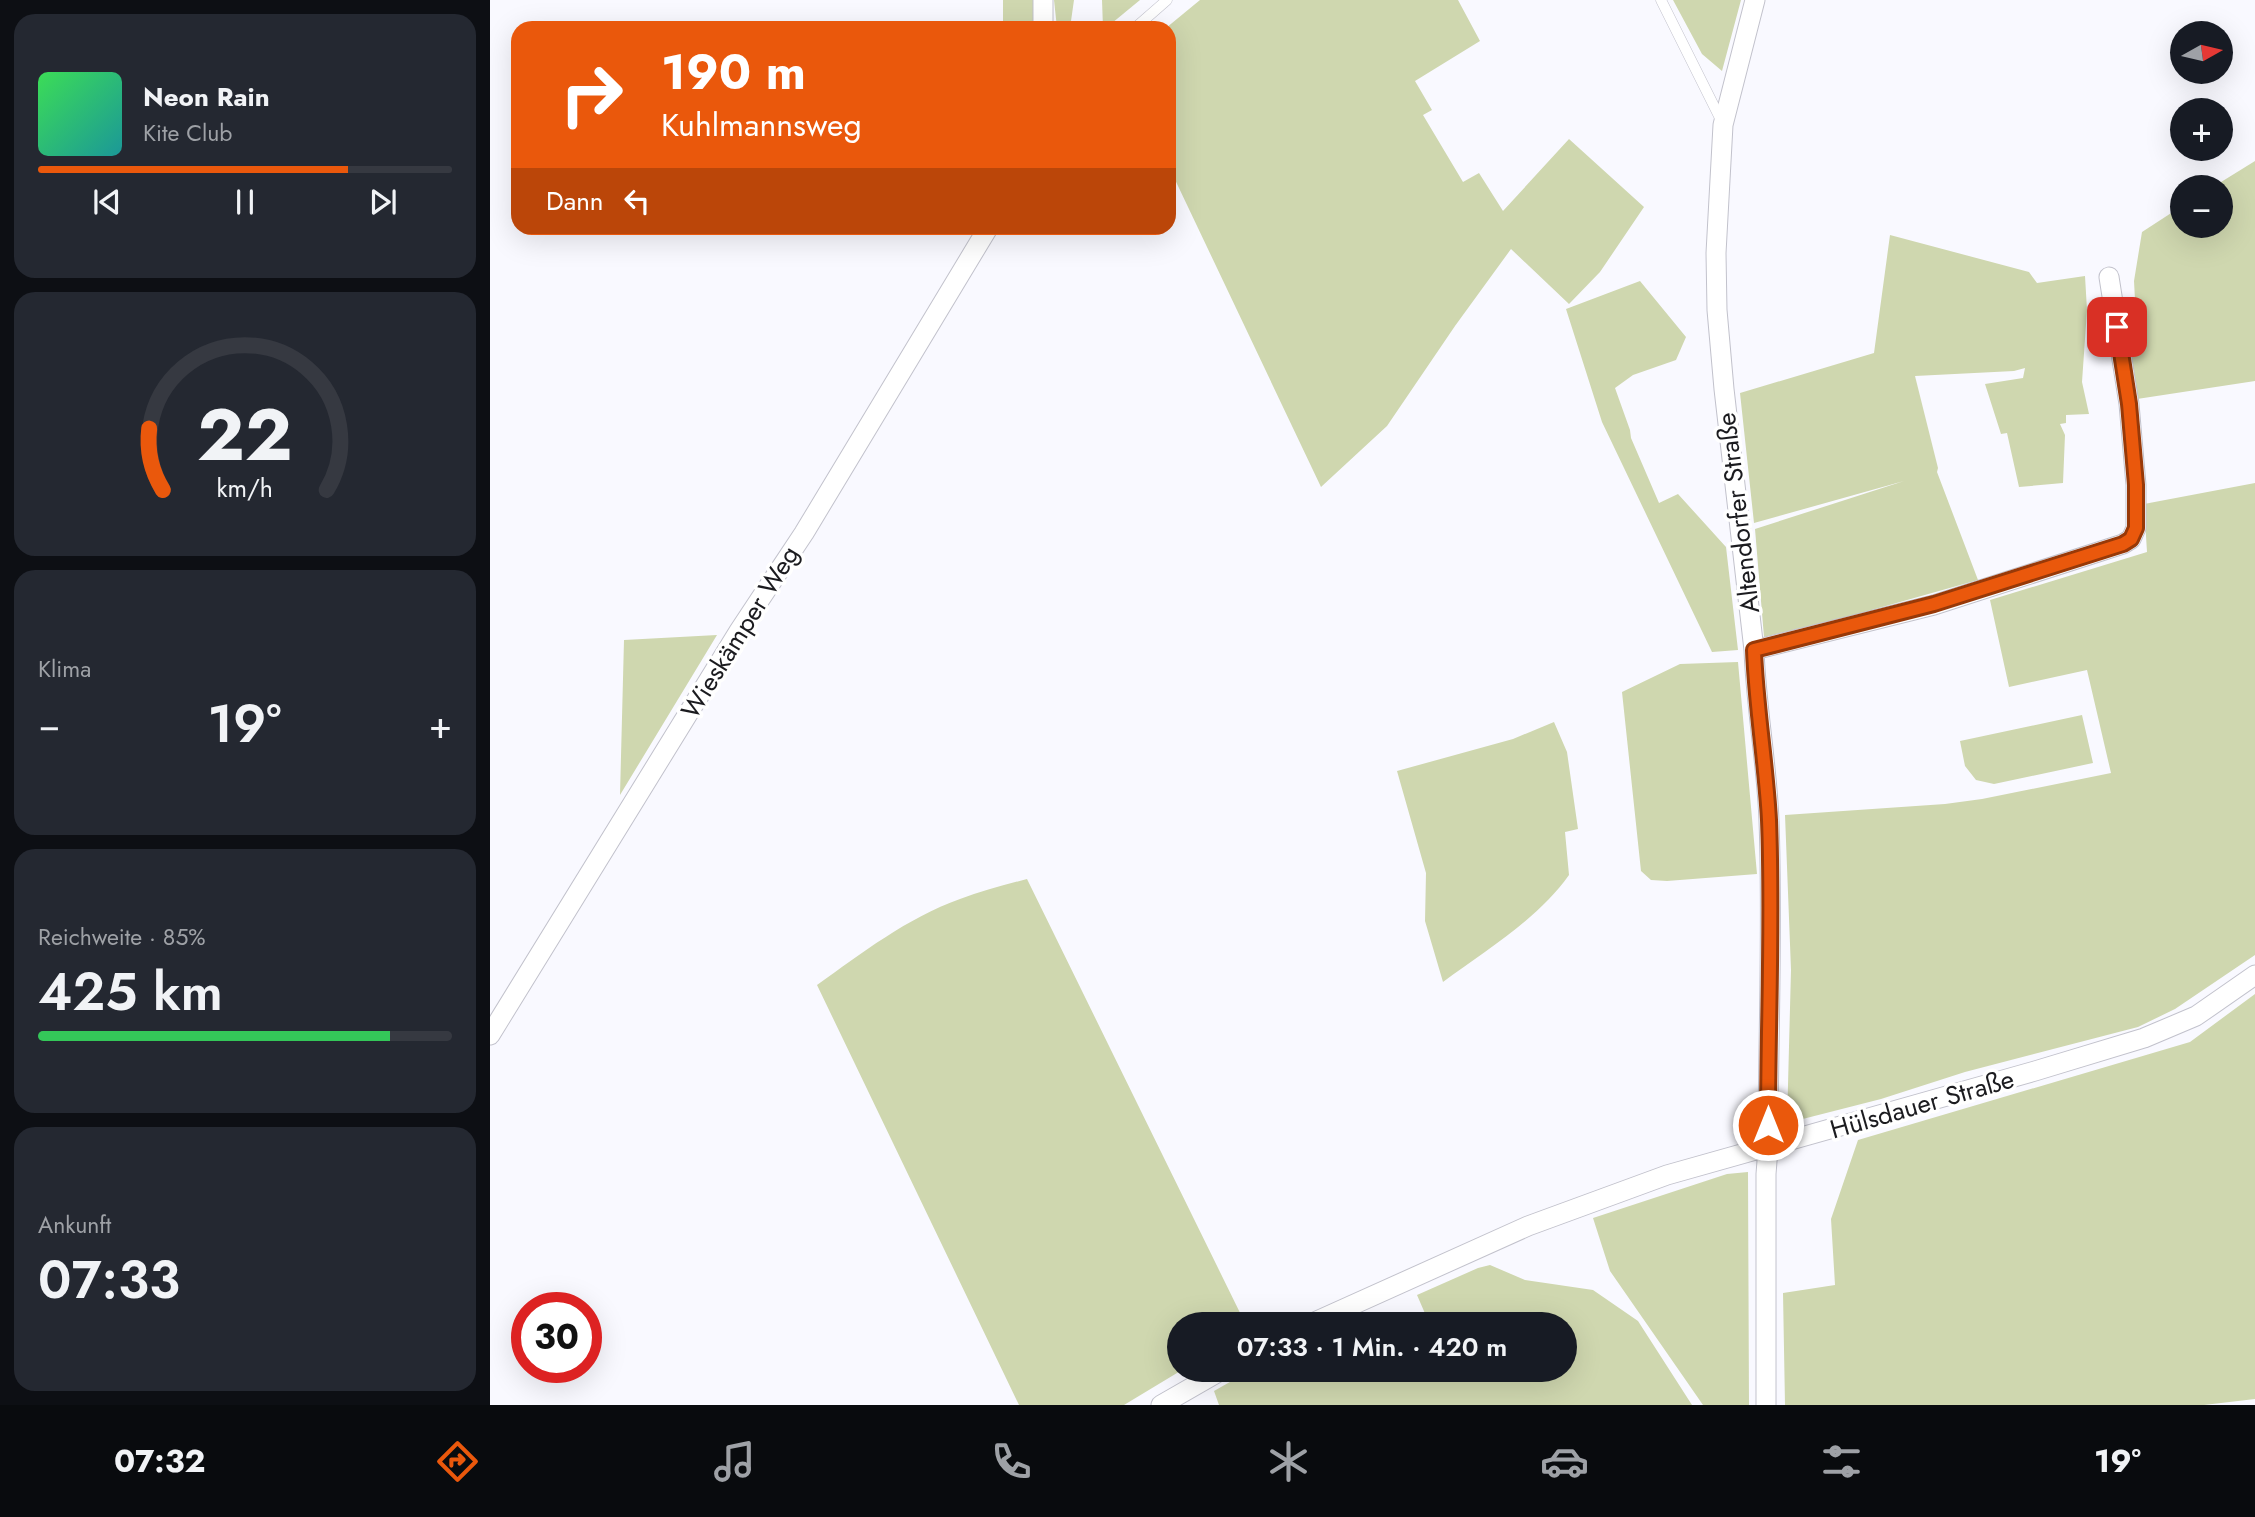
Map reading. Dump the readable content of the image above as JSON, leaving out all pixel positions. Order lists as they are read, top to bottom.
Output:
{
  "streets": {
    "street": ["Altendorfer Straße", "Wieskämper Weg", "Hülsdauer Straße"]
  },
  "crossings": [
    ["Altendorfer Straße", "Hülsdauer Straße"]
  ],
  "north": "right",
  "page": {
    "map_buttons": ["+", "−"],
    "turn": ["190 m", "Kuhlmannsweg"],
    "song": ["Neon Rain", "Kite Club"],
    "then": "Dann",
    "tile": [
      "Klima",
      ["Reichweite · 85%", "425 km"],
      ["Ankunft", "07:33"]
    ],
    "heat": ["−", "19°", "+"],
    "limit": "30",
    "trip": "07:33 · 1 Min. · 420 m",
    "tabs": ["07:32", "19°"],
    "gauge": ["22", "km/h"]
  }
}
